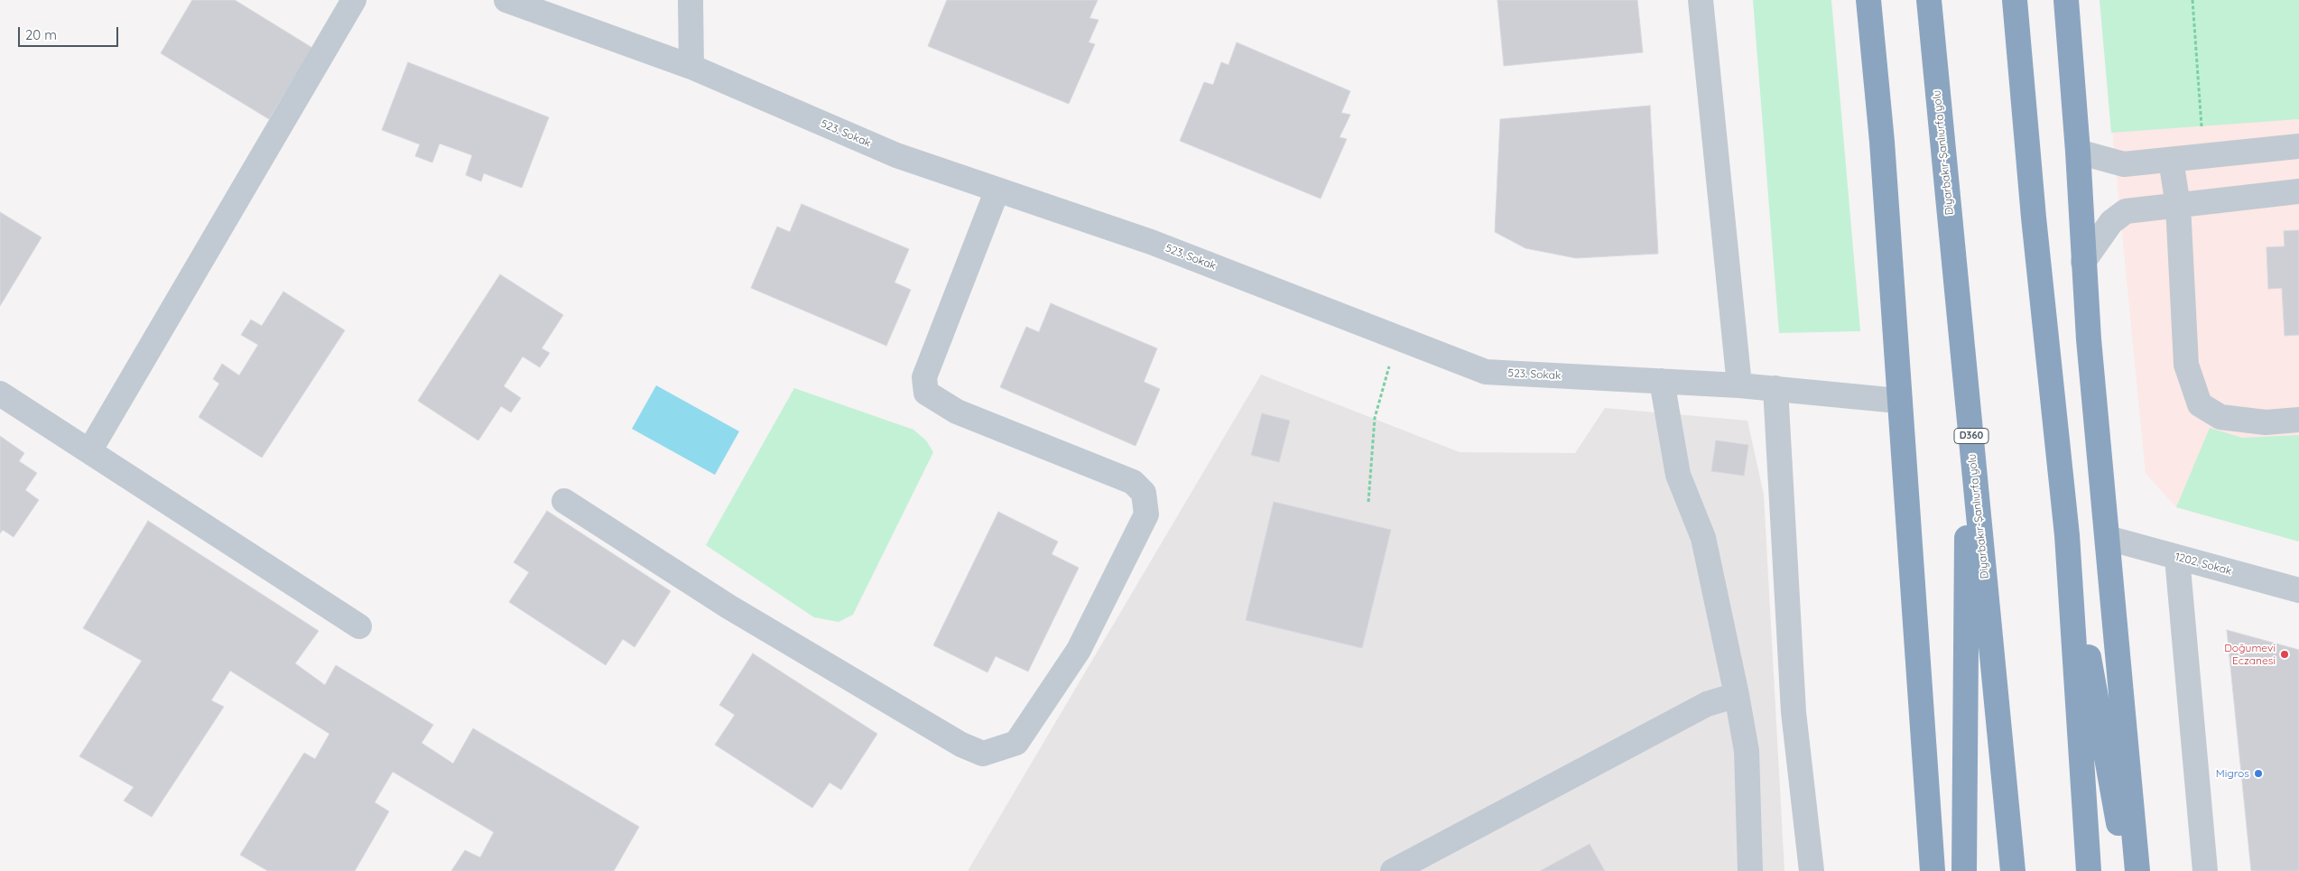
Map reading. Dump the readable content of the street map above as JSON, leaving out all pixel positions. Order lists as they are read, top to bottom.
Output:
{
  "streets": {
    "highway": ["Diyarbakır-Şanlıurfa yolu", "D360"],
    "street": ["523. Sokak", "1202. Sokak"]
  },
  "places": ["Doğumevi Eczanesi", "Migros"],
  "scale_bar": "20 m"
}
